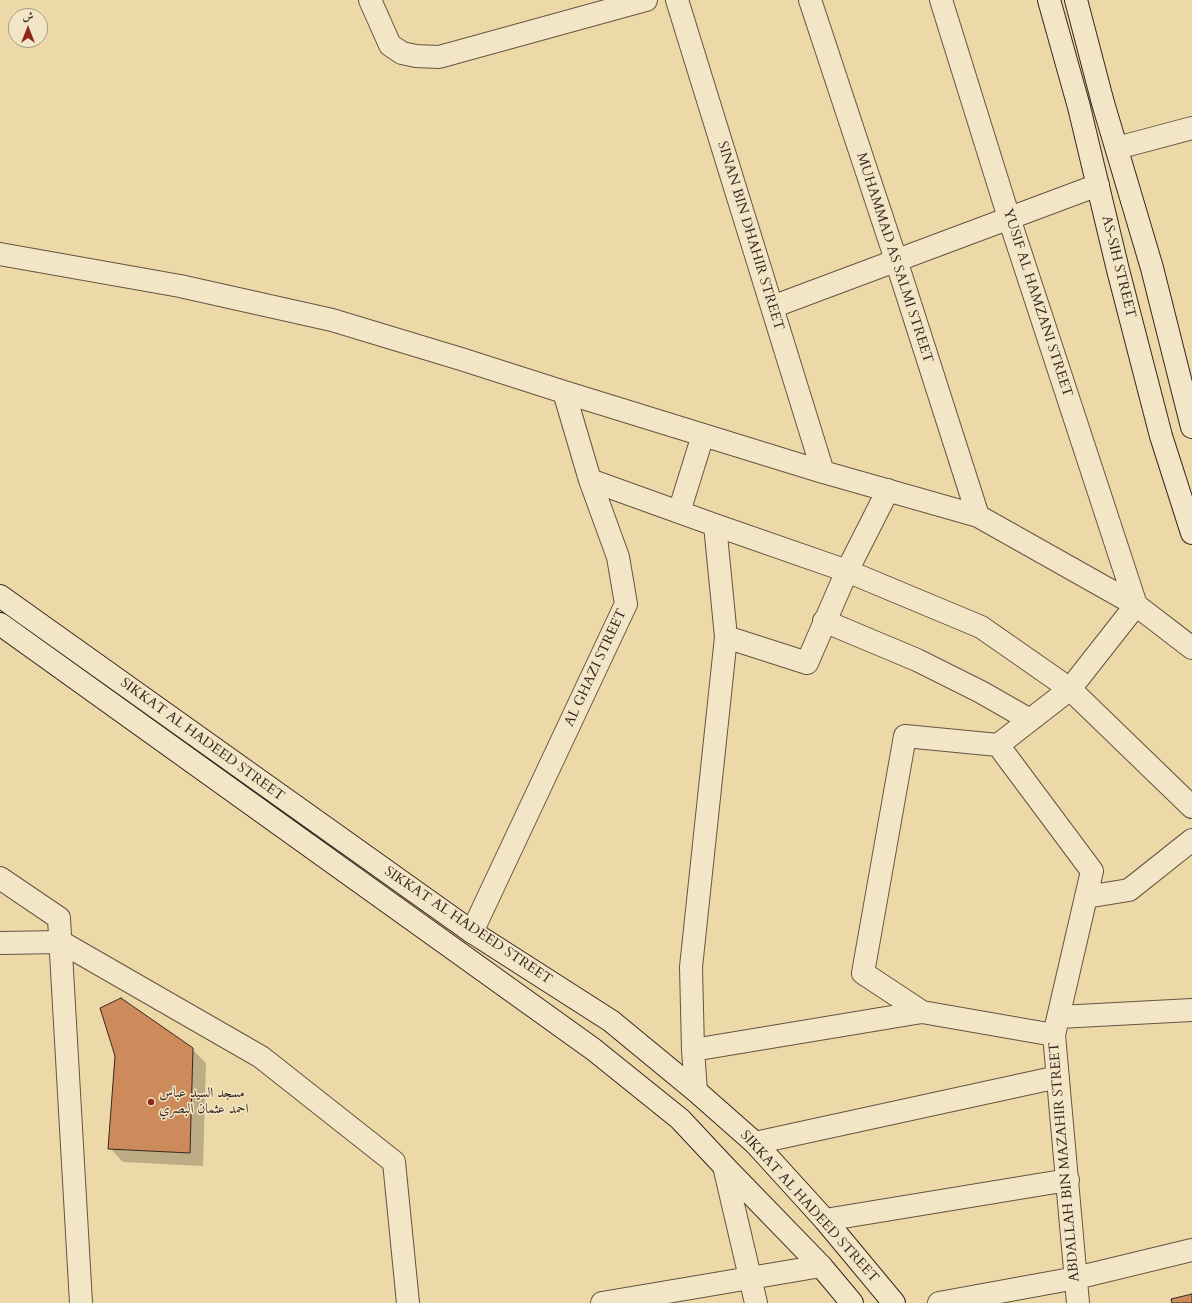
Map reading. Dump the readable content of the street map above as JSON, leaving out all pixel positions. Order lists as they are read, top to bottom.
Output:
{
  "streets": {
    "street": [
      "SINAN BIN DHAHIR STREET",
      "MUHAMMAD AS SALMI STREET",
      "AS-SIH STREET",
      "YUSIF AL HAMZANI STREET",
      "AL GHAZI STREET",
      "SIKKAT AL HADEED STREET",
      "ABDALLAH BIN MAZAHIR STREET"
    ]
  },
  "crossings": [
    ["AL GHAZI STREET", "SIKKAT AL HADEED STREET"]
  ],
  "places": ["مسجد السيد عباس احمد عثمان البصري"],
  "north": "top"
}
